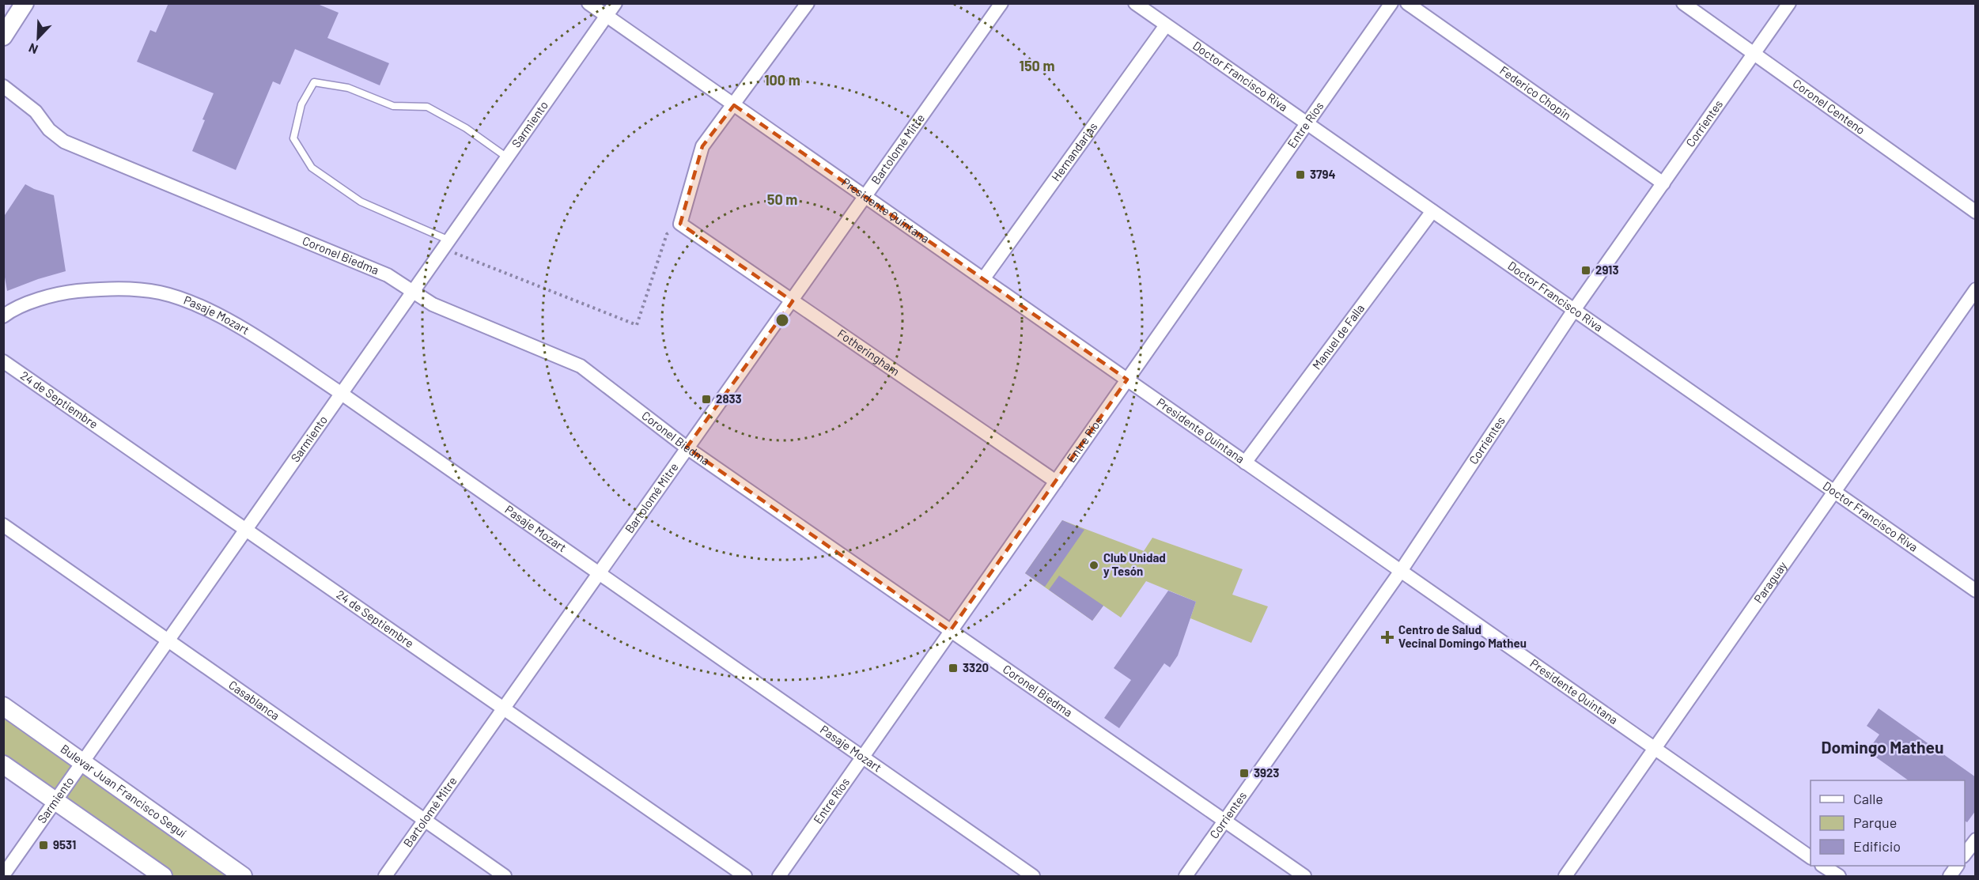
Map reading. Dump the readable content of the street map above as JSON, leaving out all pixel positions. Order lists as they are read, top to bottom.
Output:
{
  "streets": {
    "main road": ["Bulevar Juan Francisco Seguí"],
    "street": [
      "Doctor Francisco Riva",
      "Federico Chopin",
      "Coronel Centeno",
      "Corrientes",
      "Sarmiento",
      "Entre Ríos",
      "Bartolomé Mitre",
      "Hernandarias",
      "Presidente Quintana",
      "Coronel Biedma",
      "Pasaje Mozart",
      "Manuel de Falla",
      "Fotheringham",
      "24 de Septiembre",
      "Paraguay",
      "Casablanca"
    ]
  },
  "crossings": [
    ["Doctor Francisco Riva", "Corrientes"],
    ["Doctor Francisco Riva", "Entre Ríos"],
    ["Doctor Francisco Riva", "Hernandarias"],
    ["Doctor Francisco Riva", "Manuel de Falla"],
    ["Doctor Francisco Riva", "Paraguay"],
    ["Federico Chopin", "Corrientes"],
    ["Coronel Centeno", "Corrientes"],
    ["Corrientes", "Presidente Quintana"],
    ["Corrientes", "Coronel Biedma"],
    ["Sarmiento", "Presidente Quintana"],
    ["Sarmiento", "Coronel Biedma"],
    ["Sarmiento", "Pasaje Mozart"],
    ["Sarmiento", "24 de Septiembre"],
    ["Sarmiento", "Casablanca"],
    ["Sarmiento", "Bulevar Juan Francisco Seguí"],
    ["Entre Ríos", "Presidente Quintana"],
    ["Entre Ríos", "Coronel Biedma"],
    ["Entre Ríos", "Pasaje Mozart"],
    ["Entre Ríos", "Fotheringham"],
    ["Bartolomé Mitre", "Presidente Quintana"],
    ["Bartolomé Mitre", "Coronel Biedma"],
    ["Bartolomé Mitre", "Pasaje Mozart"],
    ["Bartolomé Mitre", "Fotheringham"],
    ["Bartolomé Mitre", "24 de Septiembre"],
    ["Bartolomé Mitre", "Casablanca"],
    ["Hernandarias", "Presidente Quintana"],
    ["Presidente Quintana", "Manuel de Falla"],
    ["Presidente Quintana", "Paraguay"]
  ],
  "districts": ["Domingo Matheu"],
  "places": {
    "transit": [
      "3794",
      "2913",
      "2833",
      "3320",
      "3923",
      "9531"
    ],
    "other": ["Club Unidad y Tesón"],
    "health": ["Centro de Salud Vecinal Domingo Matheu"]
  },
  "legend": ["Calle", "Parque", "Edificio"],
  "north": "bottom left",
  "rings": ["150 m", "100 m", "50 m"]
}
